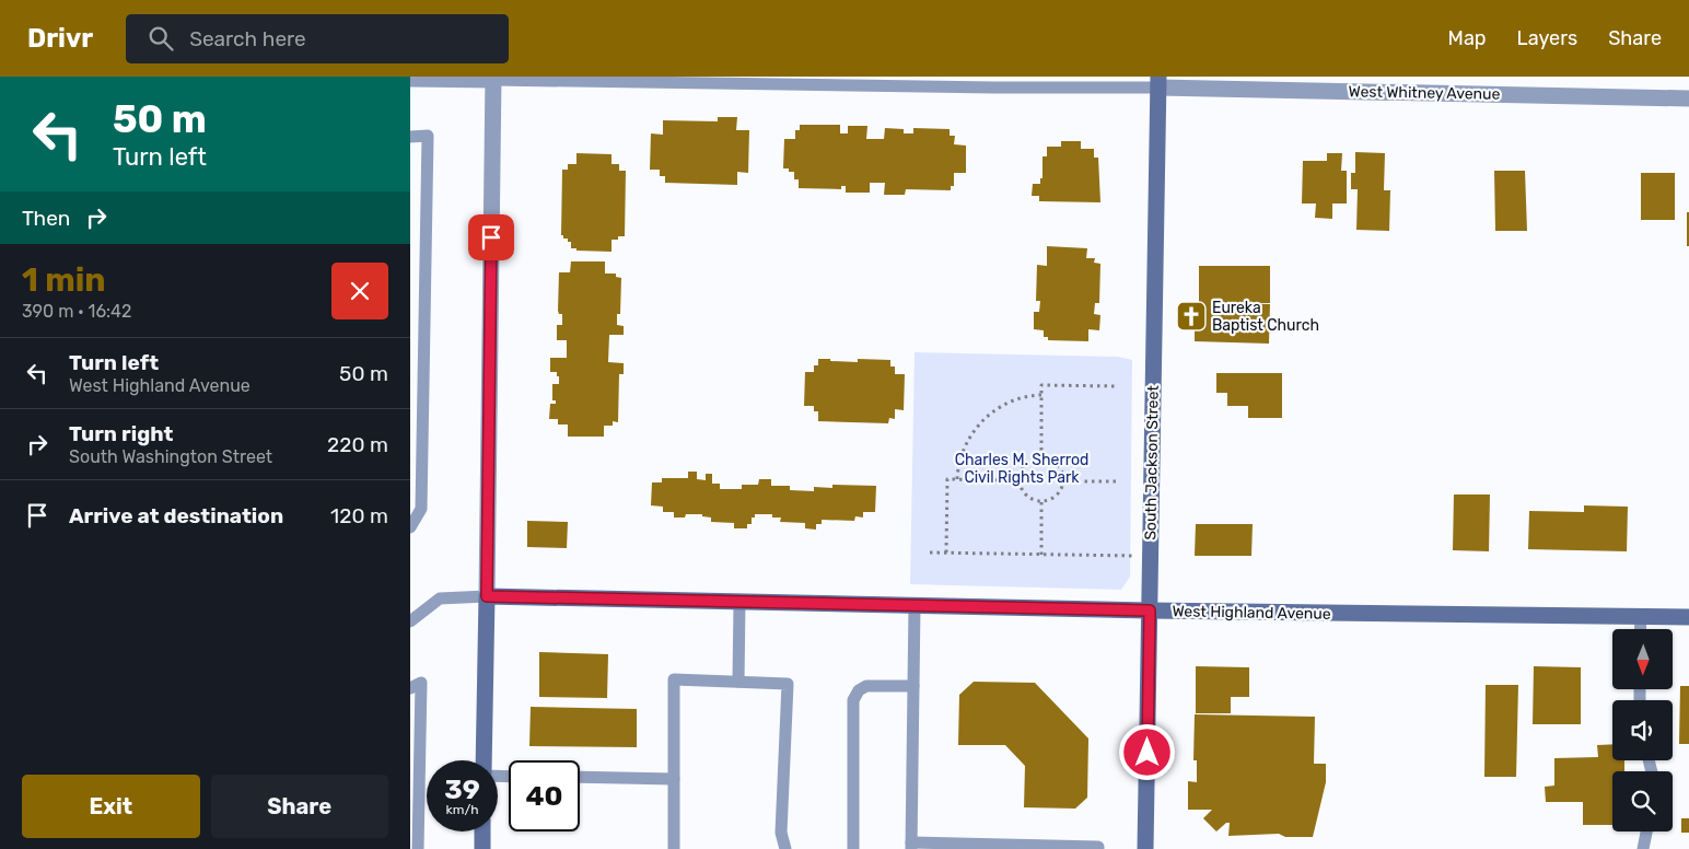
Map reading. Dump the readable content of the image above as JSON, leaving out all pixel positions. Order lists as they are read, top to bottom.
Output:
{
  "streets": {
    "street": ["West Whitney Avenue", "South Jackson Street", "West Highland Avenue"]
  },
  "crossings": [
    ["West Whitney Avenue", "South Jackson Street"],
    ["South Jackson Street", "West Highland Avenue"]
  ],
  "parks": ["Charles M. Sherrod Civil Rights Park"],
  "places": {
    "church": ["Eureka Baptist Church"]
  },
  "north": "bottom",
  "page": {
    "header": "Drivr",
    "search": "Search here",
    "nav": ["Map", "Layers", "Share"],
    "turn": ["50 m", "Turn left"],
    "then": "Then",
    "heading": ["1 min", "390 m · 16:42"],
    "list": [
      {
        "name": "Turn left",
        "note": "West Highland Avenue",
        "value": "50 m"
      },
      {
        "name": "Turn right",
        "note": "South Washington Street",
        "value": "220 m"
      },
      {
        "name": "Arrive at destination",
        "value": "120 m"
      }
    ],
    "speed": "39 km/h",
    "limit": "40",
    "buttons": ["Exit", "Share"]
  }
}
